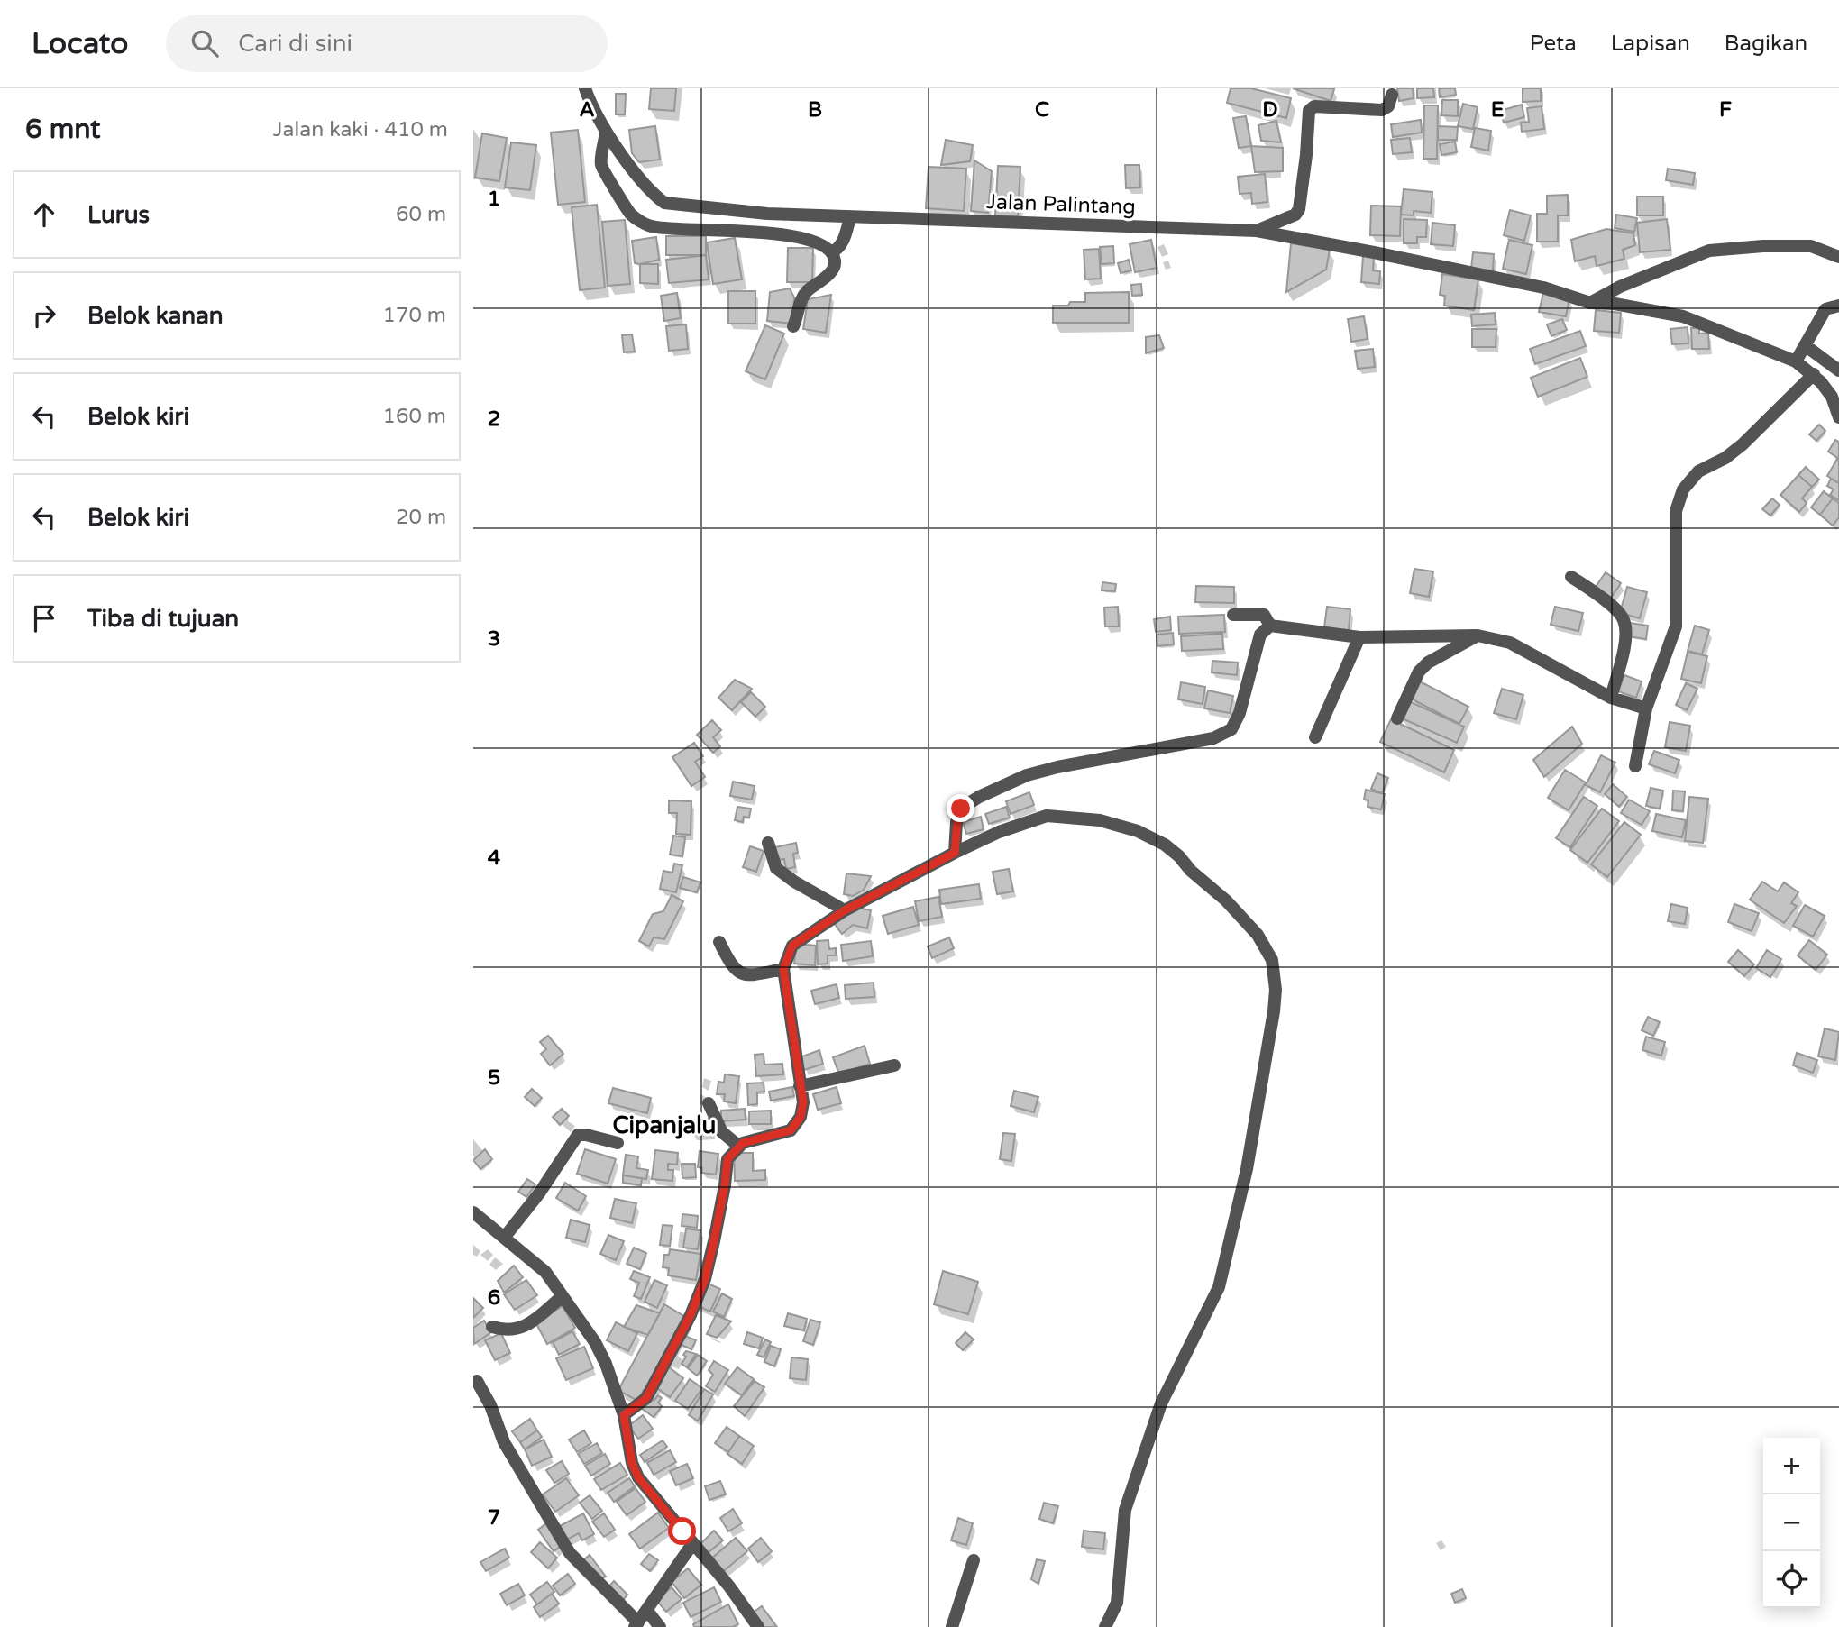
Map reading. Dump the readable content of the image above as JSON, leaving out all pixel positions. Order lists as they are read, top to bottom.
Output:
{
  "streets": {
    "street": ["Jalan Palintang"]
  },
  "districts": ["Cipanjalu"],
  "page": {
    "header": "Locato",
    "search": "Cari di sini",
    "nav": ["Peta", "Lapisan", "Bagikan"],
    "heading": ["6 mnt", "Jalan kaki · 410 m"],
    "list": [
      ["Lurus", "60 m"],
      ["Belok kanan", "170 m"],
      ["Belok kiri", "160 m"],
      ["Belok kiri", "20 m"],
      "Tiba di tujuan"
    ],
    "map_buttons": ["+", "−"]
  },
  "grid": {
    "columns": [
      "A",
      "B",
      "C",
      "D",
      "E",
      "F"
    ],
    "rows": [
      "1",
      "2",
      "3",
      "4",
      "5",
      "6",
      "7"
    ]
  }
}
